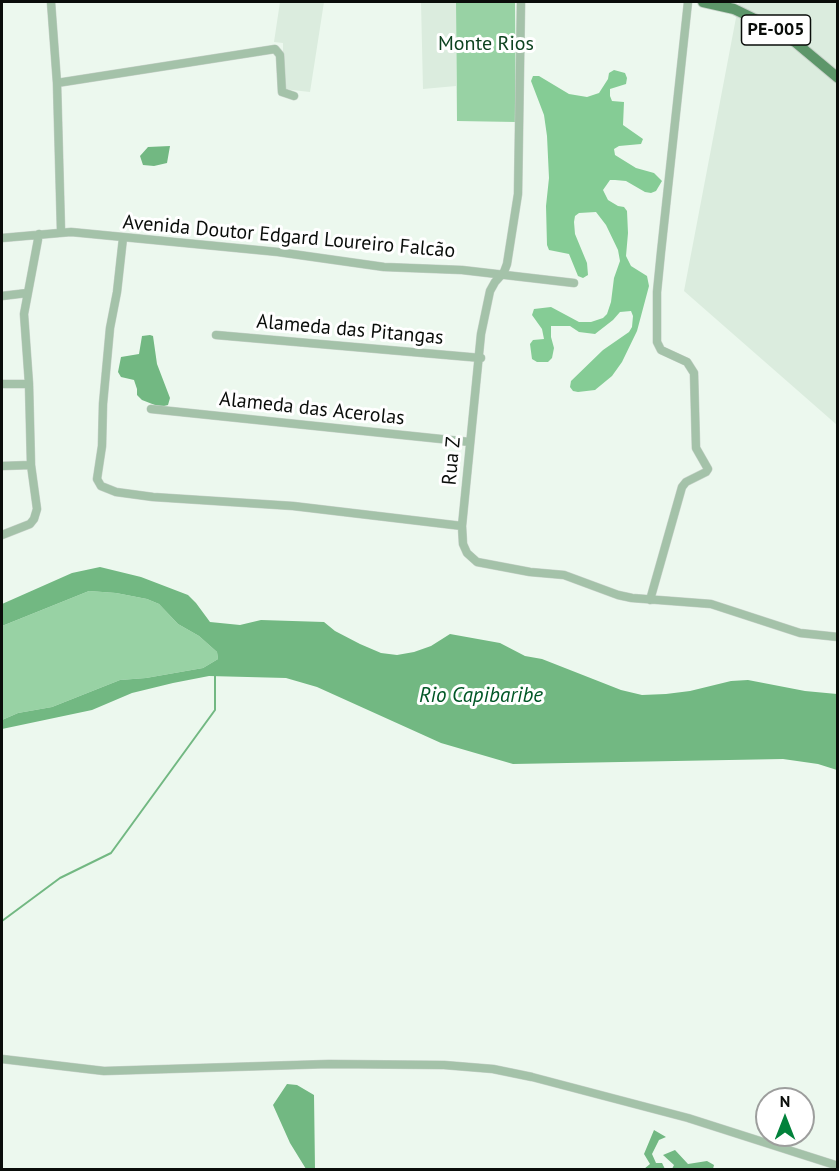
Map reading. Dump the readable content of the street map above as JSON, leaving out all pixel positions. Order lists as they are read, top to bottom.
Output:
{
  "streets": {
    "main road": ["PE-005"],
    "street": [
      "Avenida Doutor Edgard Loureiro Falcão",
      "Alameda das Pitangas",
      "Alameda das Acerolas",
      "Rua Z"
    ]
  },
  "crossings": [
    ["Avenida Doutor Edgard Loureiro Falcão", "Rua Z"],
    ["Alameda das Pitangas", "Rua Z"],
    ["Alameda das Acerolas", "Rua Z"]
  ],
  "water": ["Rio Capibaribe"],
  "parks": ["Monte Rios"],
  "north": "top"
}
